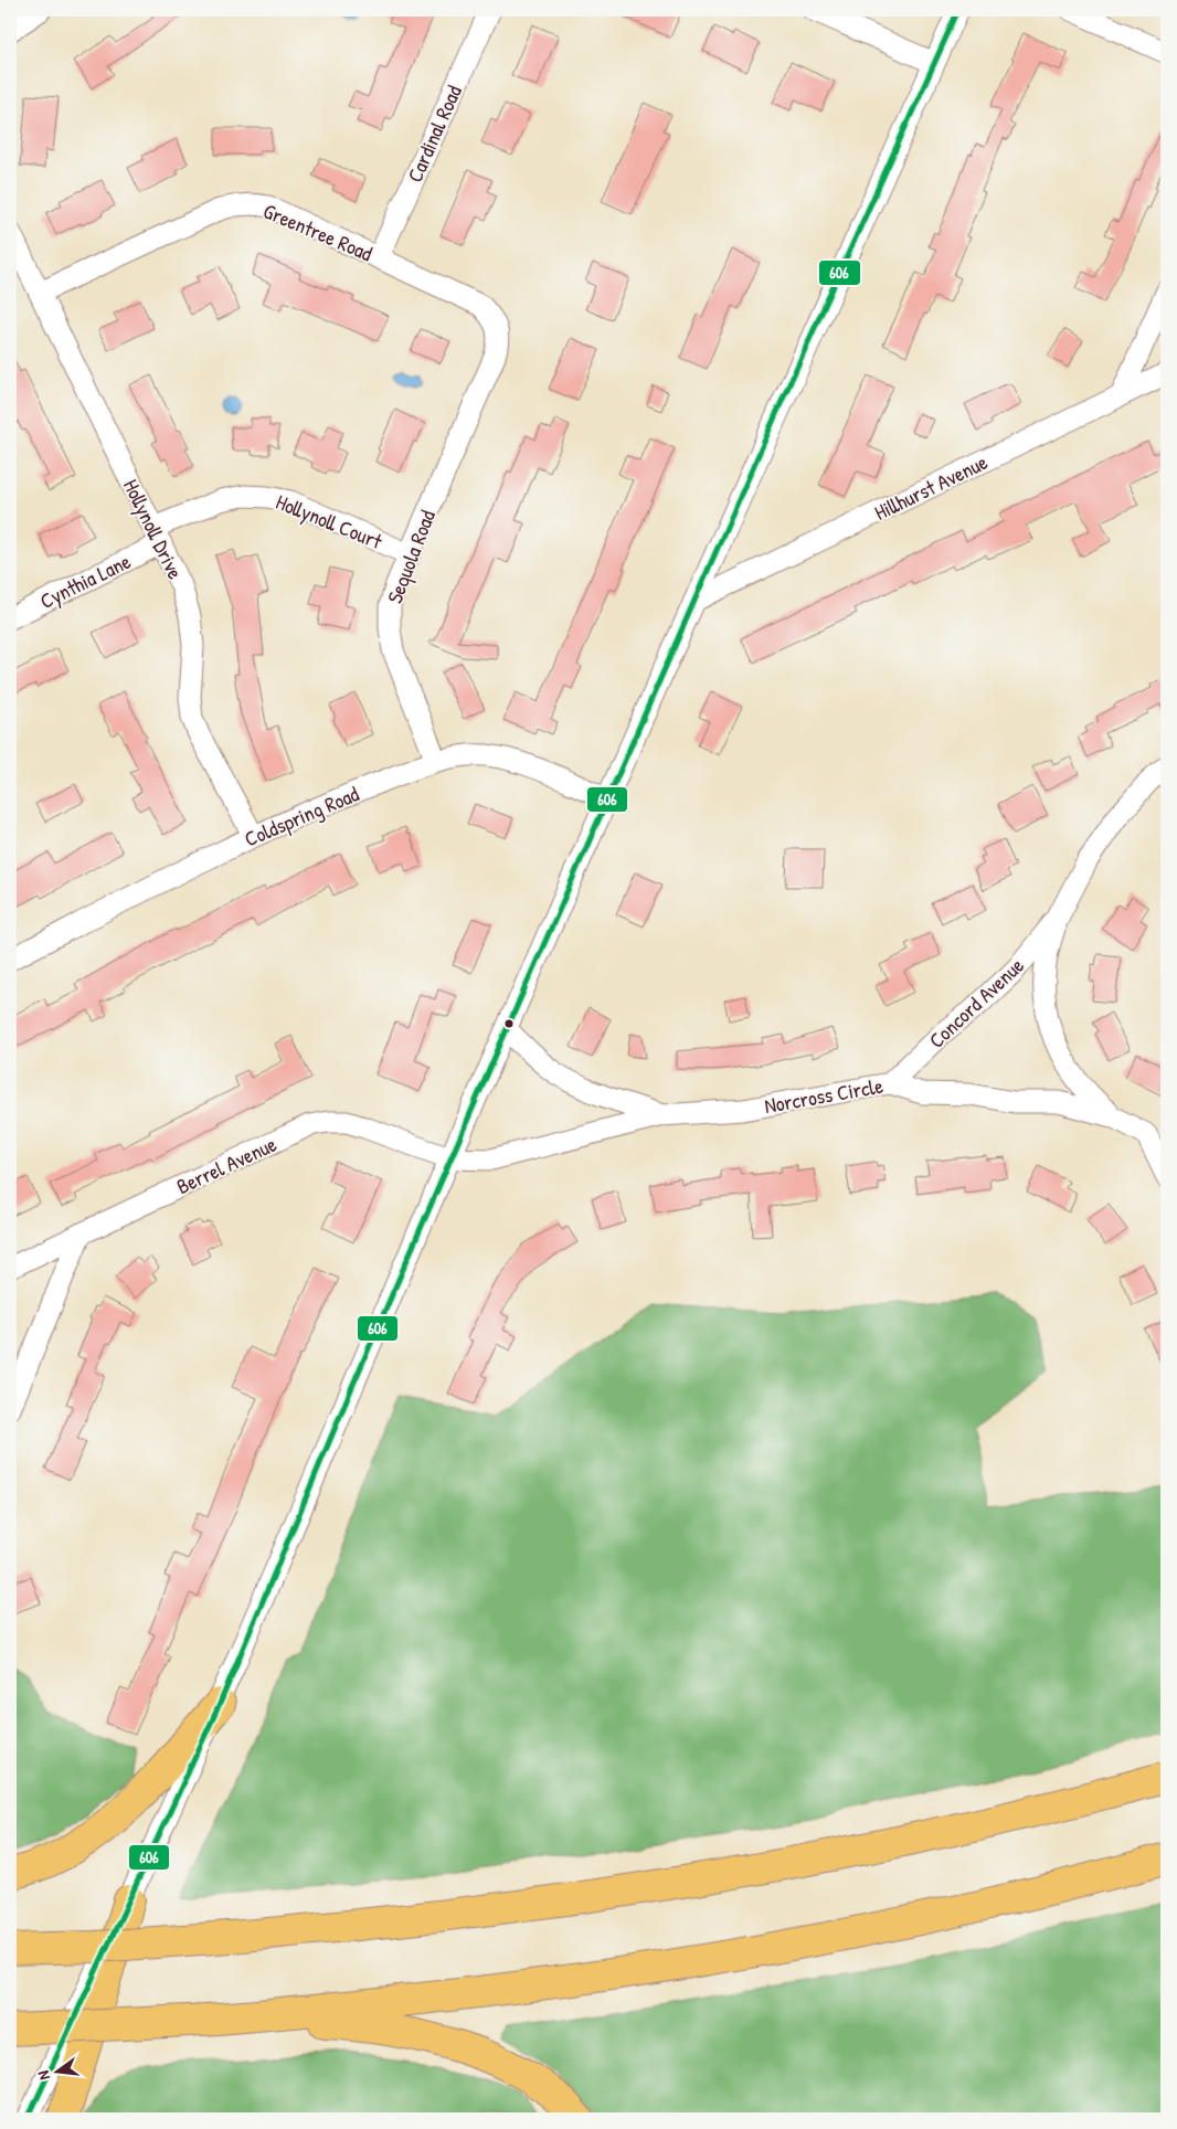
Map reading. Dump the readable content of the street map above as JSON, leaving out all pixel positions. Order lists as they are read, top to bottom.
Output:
{
  "streets": {
    "street": [
      "Cardinal Road",
      "Greentree Road",
      "Hillhurst Avenue",
      "Hollynoll Court",
      "Hollynoll Drive",
      "Sequola Road",
      "Cynthia Lane",
      "Coldspring Road",
      "Concord Avenue",
      "Norcross Circle",
      "Berrel Avenue"
    ]
  },
  "crossings": [
    ["Cardinal Road", "Greentree Road"],
    ["Greentree Road", "Hollynoll Drive"],
    ["Greentree Road", "Sequola Road"],
    ["Hollynoll Court", "Hollynoll Drive"],
    ["Hollynoll Court", "Sequola Road"],
    ["Hollynoll Court", "Cynthia Lane"],
    ["Hollynoll Drive", "Cynthia Lane"],
    ["Hollynoll Drive", "Coldspring Road"],
    ["Sequola Road", "Coldspring Road"],
    ["Concord Avenue", "Norcross Circle"],
    ["Norcross Circle", "Berrel Avenue"]
  ],
  "lines": ["transit line 606"],
  "north": "left"
}
